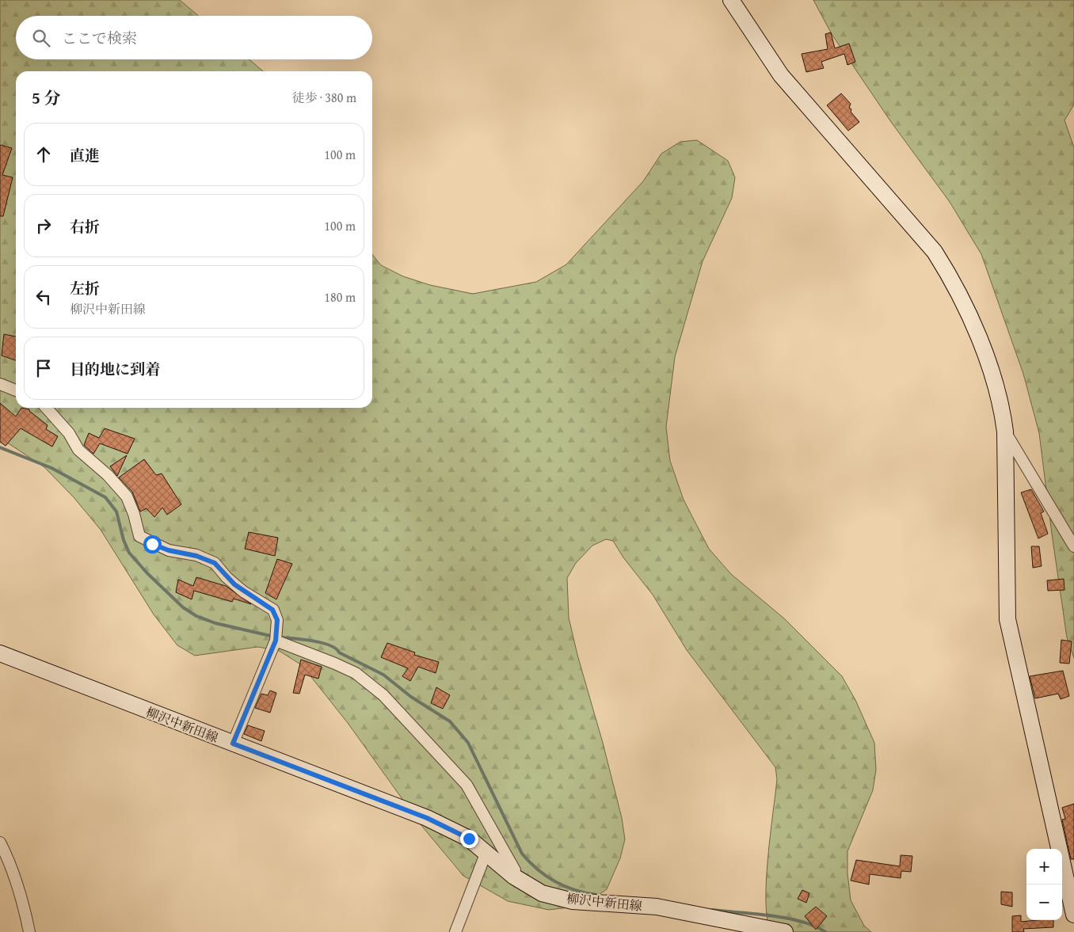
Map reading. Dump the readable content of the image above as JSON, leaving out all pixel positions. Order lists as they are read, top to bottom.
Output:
{
  "streets": {
    "street": ["柳沢中新田線"]
  },
  "page": {
    "search": "ここで検索",
    "heading": ["5 分", "徒歩 · 380 m"],
    "list": [
      ["直進", "100 m"],
      ["右折", "100 m"],
      ["左折", "柳沢中新田線", "180 m"],
      "目的地に到着"
    ],
    "map_buttons": ["+", "−"]
  }
}
